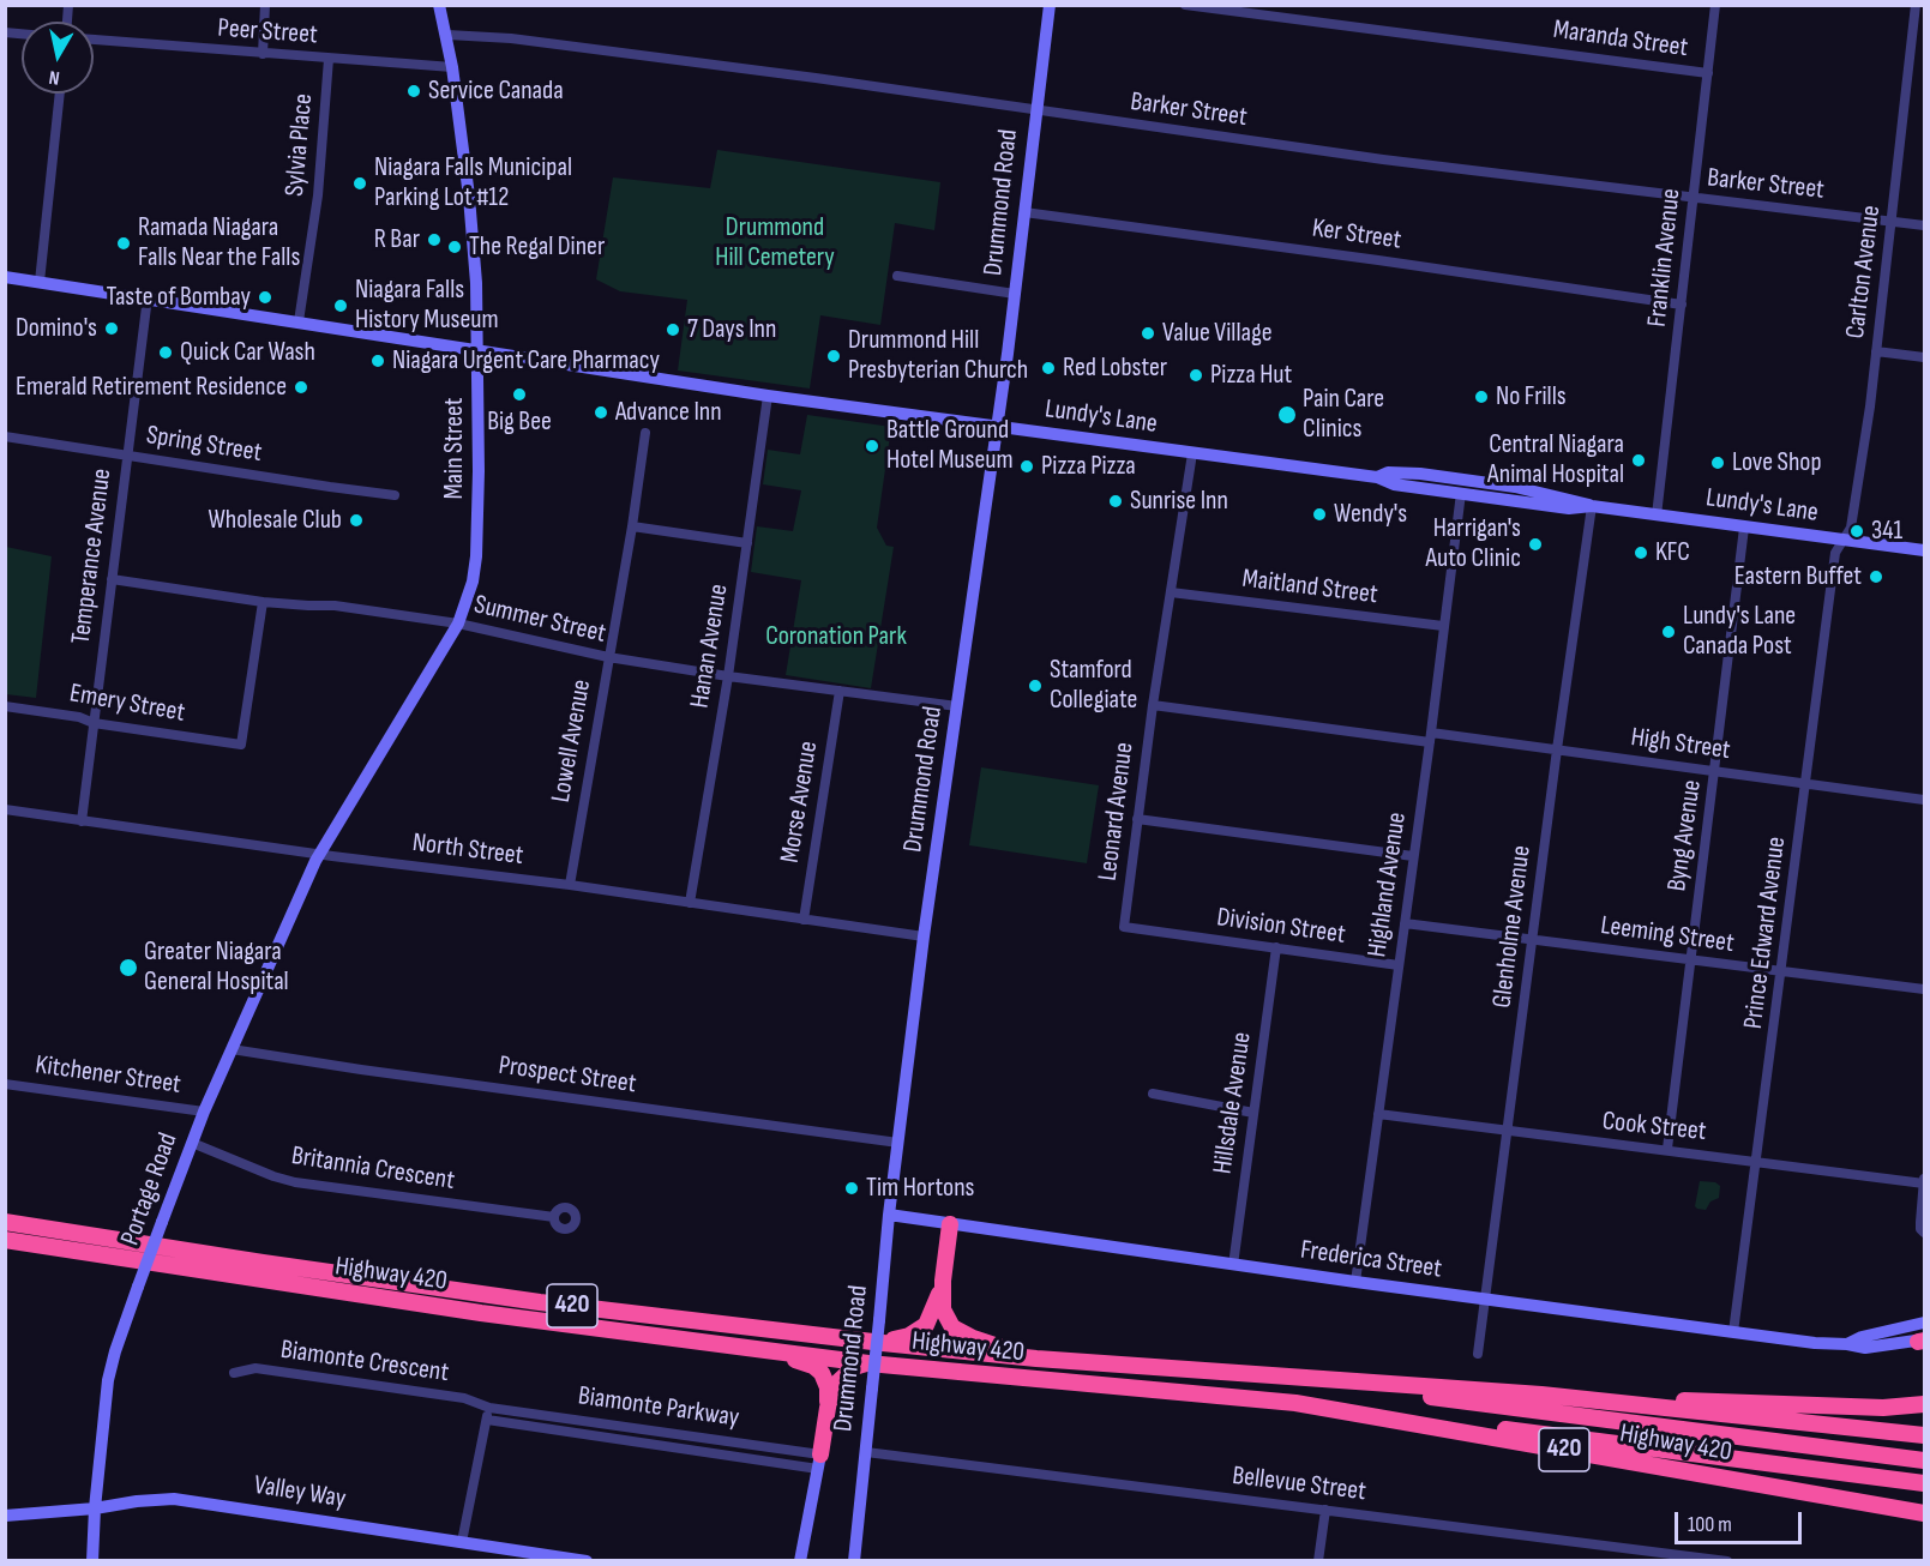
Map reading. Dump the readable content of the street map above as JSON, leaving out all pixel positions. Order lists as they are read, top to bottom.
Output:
{
  "streets": {
    "highway": ["Highway 420", "420"],
    "main road": [
      "Drummond Road",
      "Lundy's Lane",
      "Main Street",
      "Portage Road",
      "Frederica Street",
      "Valley Way"
    ],
    "street": [
      "Peer Street",
      "Maranda Street",
      "Barker Street",
      "Sylvia Place",
      "Ker Street",
      "Franklin Avenue",
      "Carlton Avenue",
      "Spring Street",
      "Temperance Avenue",
      "Maitland Street",
      "Summer Street",
      "Hanan Avenue",
      "Emery Street",
      "Lowell Avenue",
      "High Street",
      "Morse Avenue",
      "Leonard Avenue",
      "Byng Avenue",
      "North Street",
      "Highland Avenue",
      "Division Street",
      "Glenholme Avenue",
      "Prince Edward Avenue",
      "Leeming Street",
      "Kitchener Street",
      "Prospect Street",
      "Hillsdale Avenue",
      "Cook Street",
      "Britannia Crescent",
      "Biamonte Crescent",
      "Biamonte Parkway",
      "Bellevue Street"
    ]
  },
  "crossings": [
    ["Peer Street", "Sylvia Place"],
    ["Peer Street", "Main Street"],
    ["Maranda Street", "Franklin Avenue"],
    ["Barker Street", "Drummond Road"],
    ["Barker Street", "Franklin Avenue"],
    ["Barker Street", "Carlton Avenue"],
    ["Barker Street", "Main Street"],
    ["Sylvia Place", "Lundy's Lane"],
    ["Drummond Road", "Ker Street"],
    ["Drummond Road", "Lundy's Lane"],
    ["Drummond Road", "Summer Street"],
    ["Drummond Road", "North Street"],
    ["Drummond Road", "Prospect Street"],
    ["Drummond Road", "Frederica Street"],
    ["Drummond Road", "Bellevue Street"],
    ["Ker Street", "Franklin Avenue"],
    ["Franklin Avenue", "Lundy's Lane"],
    ["Carlton Avenue", "Lundy's Lane"],
    ["Carlton Avenue", "Prince Edward Avenue"],
    ["Lundy's Lane", "Main Street"],
    ["Lundy's Lane", "Temperance Avenue"],
    ["Lundy's Lane", "Hanan Avenue"],
    ["Lundy's Lane", "Leonard Avenue"],
    ["Lundy's Lane", "Byng Avenue"],
    ["Lundy's Lane", "Highland Avenue"],
    ["Lundy's Lane", "Glenholme Avenue"],
    ["Lundy's Lane", "Prince Edward Avenue"],
    ["Spring Street", "Temperance Avenue"],
    ["Main Street", "Summer Street"],
    ["Main Street", "North Street"],
    ["Main Street", "Portage Road"],
    ["Temperance Avenue", "Summer Street"],
    ["Temperance Avenue", "Emery Street"],
    ["Temperance Avenue", "North Street"],
    ["Maitland Street", "Leonard Avenue"],
    ["Maitland Street", "Highland Avenue"],
    ["Summer Street", "Hanan Avenue"],
    ["Summer Street", "Emery Street"],
    ["Summer Street", "Lowell Avenue"],
    ["Summer Street", "Morse Avenue"],
    ["Hanan Avenue", "North Street"],
    ["Lowell Avenue", "North Street"],
    ["High Street", "Leonard Avenue"],
    ["High Street", "Byng Avenue"],
    ["High Street", "Highland Avenue"],
    ["High Street", "Glenholme Avenue"],
    ["High Street", "Prince Edward Avenue"],
    ["Morse Avenue", "North Street"],
    ["Leonard Avenue", "Division Street"],
    ["Byng Avenue", "Leeming Street"],
    ["Byng Avenue", "Cook Street"],
    ["North Street", "Portage Road"],
    ["Highland Avenue", "Division Street"],
    ["Highland Avenue", "Leeming Street"],
    ["Highland Avenue", "Cook Street"],
    ["Highland Avenue", "Frederica Street"],
    ["Division Street", "Hillsdale Avenue"],
    ["Glenholme Avenue", "Leeming Street"],
    ["Glenholme Avenue", "Cook Street"],
    ["Glenholme Avenue", "Frederica Street"],
    ["Prince Edward Avenue", "Leeming Street"],
    ["Prince Edward Avenue", "Cook Street"],
    ["Prince Edward Avenue", "Frederica Street"],
    ["Kitchener Street", "Portage Road"],
    ["Prospect Street", "Portage Road"],
    ["Hillsdale Avenue", "Frederica Street"],
    ["Britannia Crescent", "Portage Road"],
    ["Portage Road", "Valley Way"],
    ["Biamonte Crescent", "Biamonte Parkway"]
  ],
  "parks": ["Drummond Hill Cemetery", "Coronation Park"],
  "places": [
    "Service Canada",
    "Niagara Falls Municipal Parking Lot #12",
    "R Bar",
    "Ramada Niagara Falls Near the Falls",
    "The Regal Diner",
    "Taste of Bombay",
    "Niagara Falls History Museum",
    "Domino's",
    "7 Days Inn",
    "Value Village",
    "Quick Car Wash",
    "Drummond Hill Presbyterian Church",
    "Niagara Urgent Care Pharmacy",
    "Red Lobster",
    "Pizza Hut",
    "Emerald Retirement Residence",
    "Big Bee",
    "No Frills",
    "Advance Inn",
    "Pain Care Clinics",
    "Battle Ground Hotel Museum",
    "Central Niagara Animal Hospital",
    "Love Shop",
    "Pizza Pizza",
    "Sunrise Inn",
    "Wendy's",
    "Wholesale Club",
    "341",
    "Harrigan's Auto Clinic",
    "KFC",
    "Eastern Buffet",
    "Lundy's Lane Canada Post",
    "Stamford Collegiate",
    "Greater Niagara General Hospital",
    "Tim Hortons"
  ],
  "scale_bar": "100 m",
  "north": "bottom"
}
